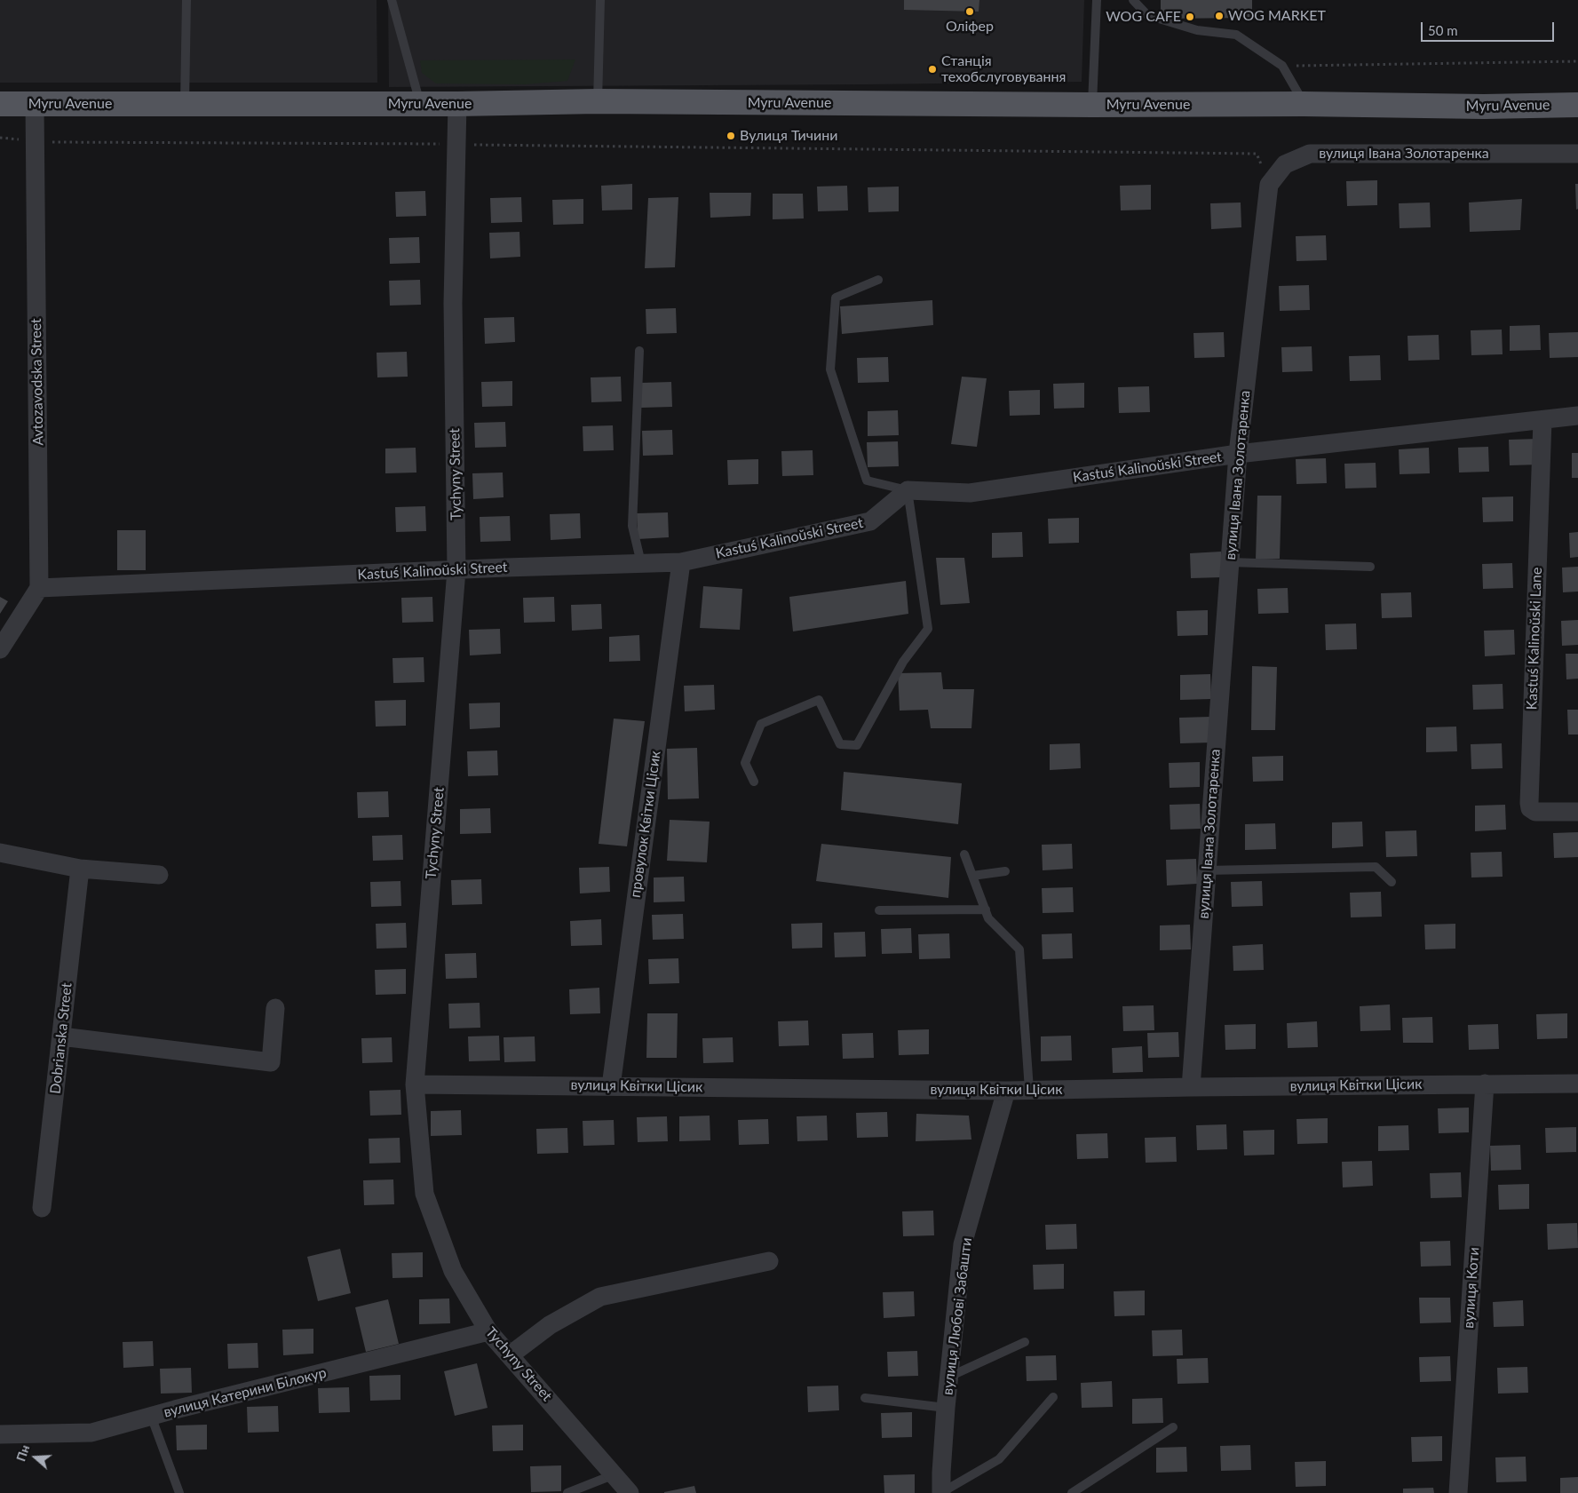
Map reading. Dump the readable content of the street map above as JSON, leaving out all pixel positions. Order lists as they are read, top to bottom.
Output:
{
  "streets": {
    "main road": ["Myru Avenue"],
    "street": [
      "вулиця Івана Золотаренка",
      "Avtozavodska Street",
      "Kastuś Kalinoŭski Street",
      "Tychyny Street",
      "Kastuś Kalinoŭski Lane",
      "провулок Квітки Цісик",
      "Dobrianska Street",
      "вулиця Квітки Цісик",
      "вулиця Коти",
      "вулиця Любові Забашти",
      "вулиця Катерини Білокур"
    ]
  },
  "crossings": [
    ["Myru Avenue", "Avtozavodska Street"],
    ["Myru Avenue", "Tychyny Street"],
    ["вулиця Івана Золотаренка", "Kastuś Kalinoŭski Street"],
    ["вулиця Івана Золотаренка", "вулиця Квітки Цісик"],
    ["Avtozavodska Street", "Kastuś Kalinoŭski Street"],
    ["Kastuś Kalinoŭski Street", "Tychyny Street"],
    ["Kastuś Kalinoŭski Street", "Kastuś Kalinoŭski Lane"],
    ["Kastuś Kalinoŭski Street", "провулок Квітки Цісик"],
    ["Tychyny Street", "вулиця Квітки Цісик"],
    ["Tychyny Street", "вулиця Катерини Білокур"],
    ["провулок Квітки Цісик", "вулиця Квітки Цісик"],
    ["вулиця Квітки Цісик", "вулиця Коти"],
    ["вулиця Квітки Цісик", "вулиця Любові Забашти"]
  ],
  "places": [
    "Оліфер",
    "WOG MARKET",
    "WOG CAFE",
    "Станція техобслуговування",
    "Вулиця Тичини"
  ],
  "scale_bar": "50 m",
  "north": "left"
}
